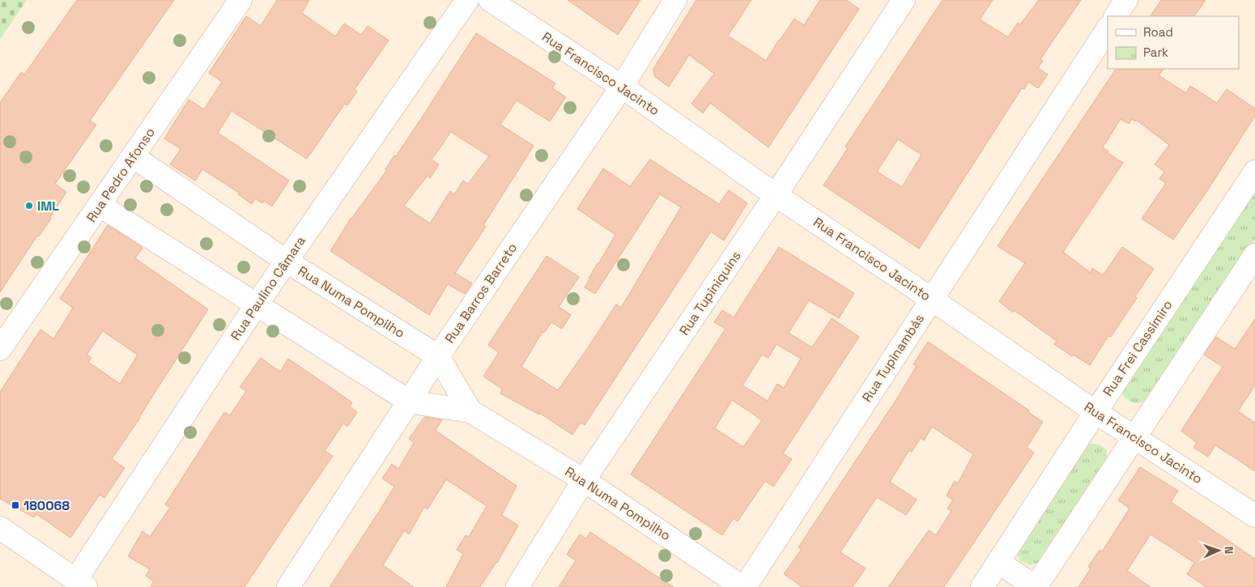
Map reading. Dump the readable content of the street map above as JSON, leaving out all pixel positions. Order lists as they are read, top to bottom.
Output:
{
  "streets": {
    "street": [
      "Rua Francisco Jacinto",
      "Rua Pedro Afonso",
      "Rua Paulino Câmara",
      "Rua Barros Barreto",
      "Rua Tupiniquins",
      "Rua Numa Pompilho",
      "Rua Frei Cassimiro",
      "Rua Tupinambás"
    ]
  },
  "crossings": [
    ["Rua Francisco Jacinto", "Rua Barros Barreto"],
    ["Rua Francisco Jacinto", "Rua Tupiniquins"],
    ["Rua Francisco Jacinto", "Rua Frei Cassimiro"],
    ["Rua Francisco Jacinto", "Rua Tupinambás"],
    ["Rua Pedro Afonso", "Rua Numa Pompilho"],
    ["Rua Paulino Câmara", "Rua Numa Pompilho"],
    ["Rua Barros Barreto", "Rua Numa Pompilho"],
    ["Rua Tupiniquins", "Rua Numa Pompilho"],
    ["Rua Numa Pompilho", "Rua Tupinambás"]
  ],
  "places": {
    "other": ["IML"],
    "transit": ["180068"]
  },
  "legend": ["Road", "Park"],
  "north": "right"
}
